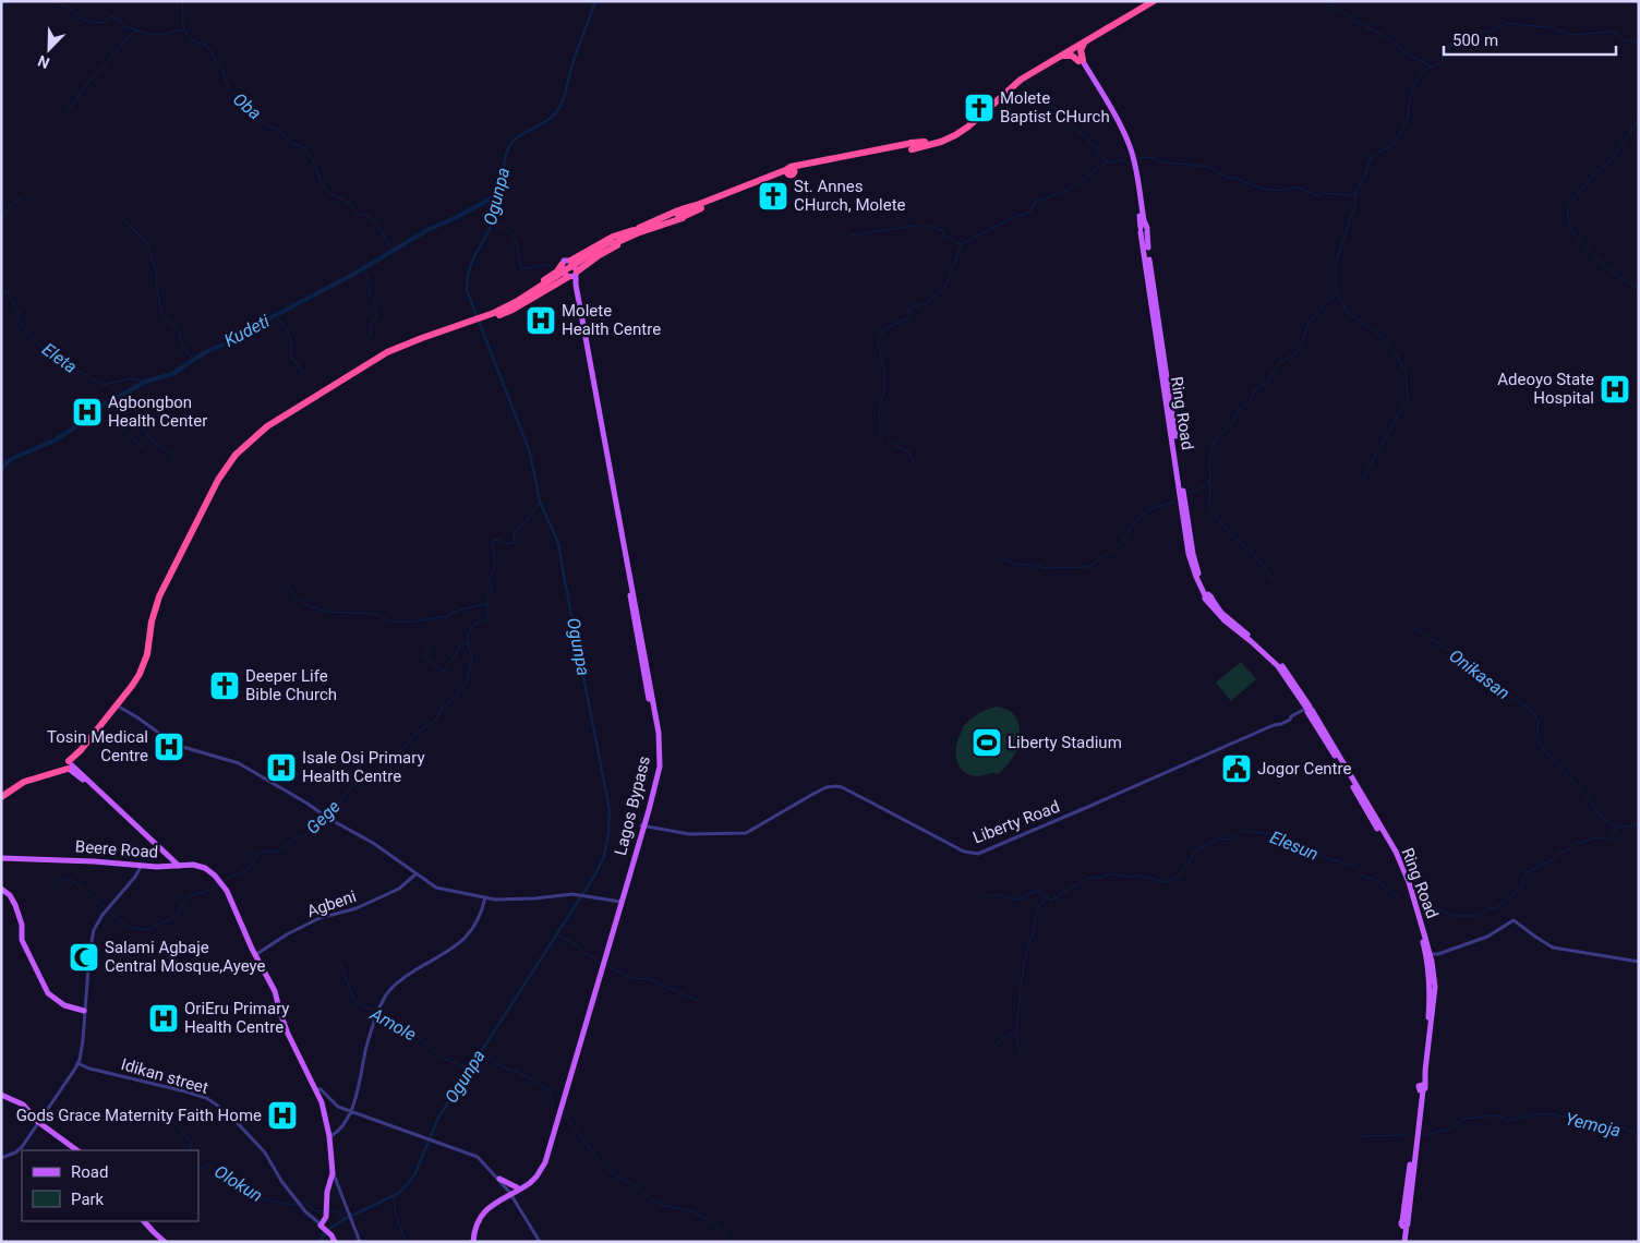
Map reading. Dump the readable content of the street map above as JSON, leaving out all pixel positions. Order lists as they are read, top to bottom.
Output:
{
  "streets": {
    "main road": ["Ring Road", "Lagos Bypass", "Beere Road"],
    "street": ["Liberty Road", "Agbeni", "Idikan street"]
  },
  "crossings": [
    ["Ring Road", "Liberty Road"],
    ["Lagos Bypass", "Liberty Road"],
    ["Beere Road", "Agbeni"]
  ],
  "water": [
    "Oba",
    "Ogunpa",
    "Kudeti",
    "Eleta",
    "Onikasan",
    "Gege",
    "Elesun",
    "Amole",
    "Yemoja",
    "Olokun"
  ],
  "places": {
    "church": ["Molete Baptist CHurch", "St. Annes CHurch, Molete", "Deeper Life Bible Church"],
    "hospital": [
      "Molete Health Centre",
      "Adeoyo State Hospital",
      "Agbongbon Health Center",
      "Tosin Medical Centre",
      "Isale Osi Primary Health Centre",
      "OriEru Primary Health Centre",
      "Gods Grace Maternity Faith Home"
    ],
    "sports": ["Liberty Stadium"],
    "public building": ["Jogor Centre"],
    "mosque": ["Salami Agbaje Central Mosque,Ayeye"]
  },
  "legend": ["Road", "Park"],
  "scale_bar": "500 m",
  "north": "bottom left"
}
